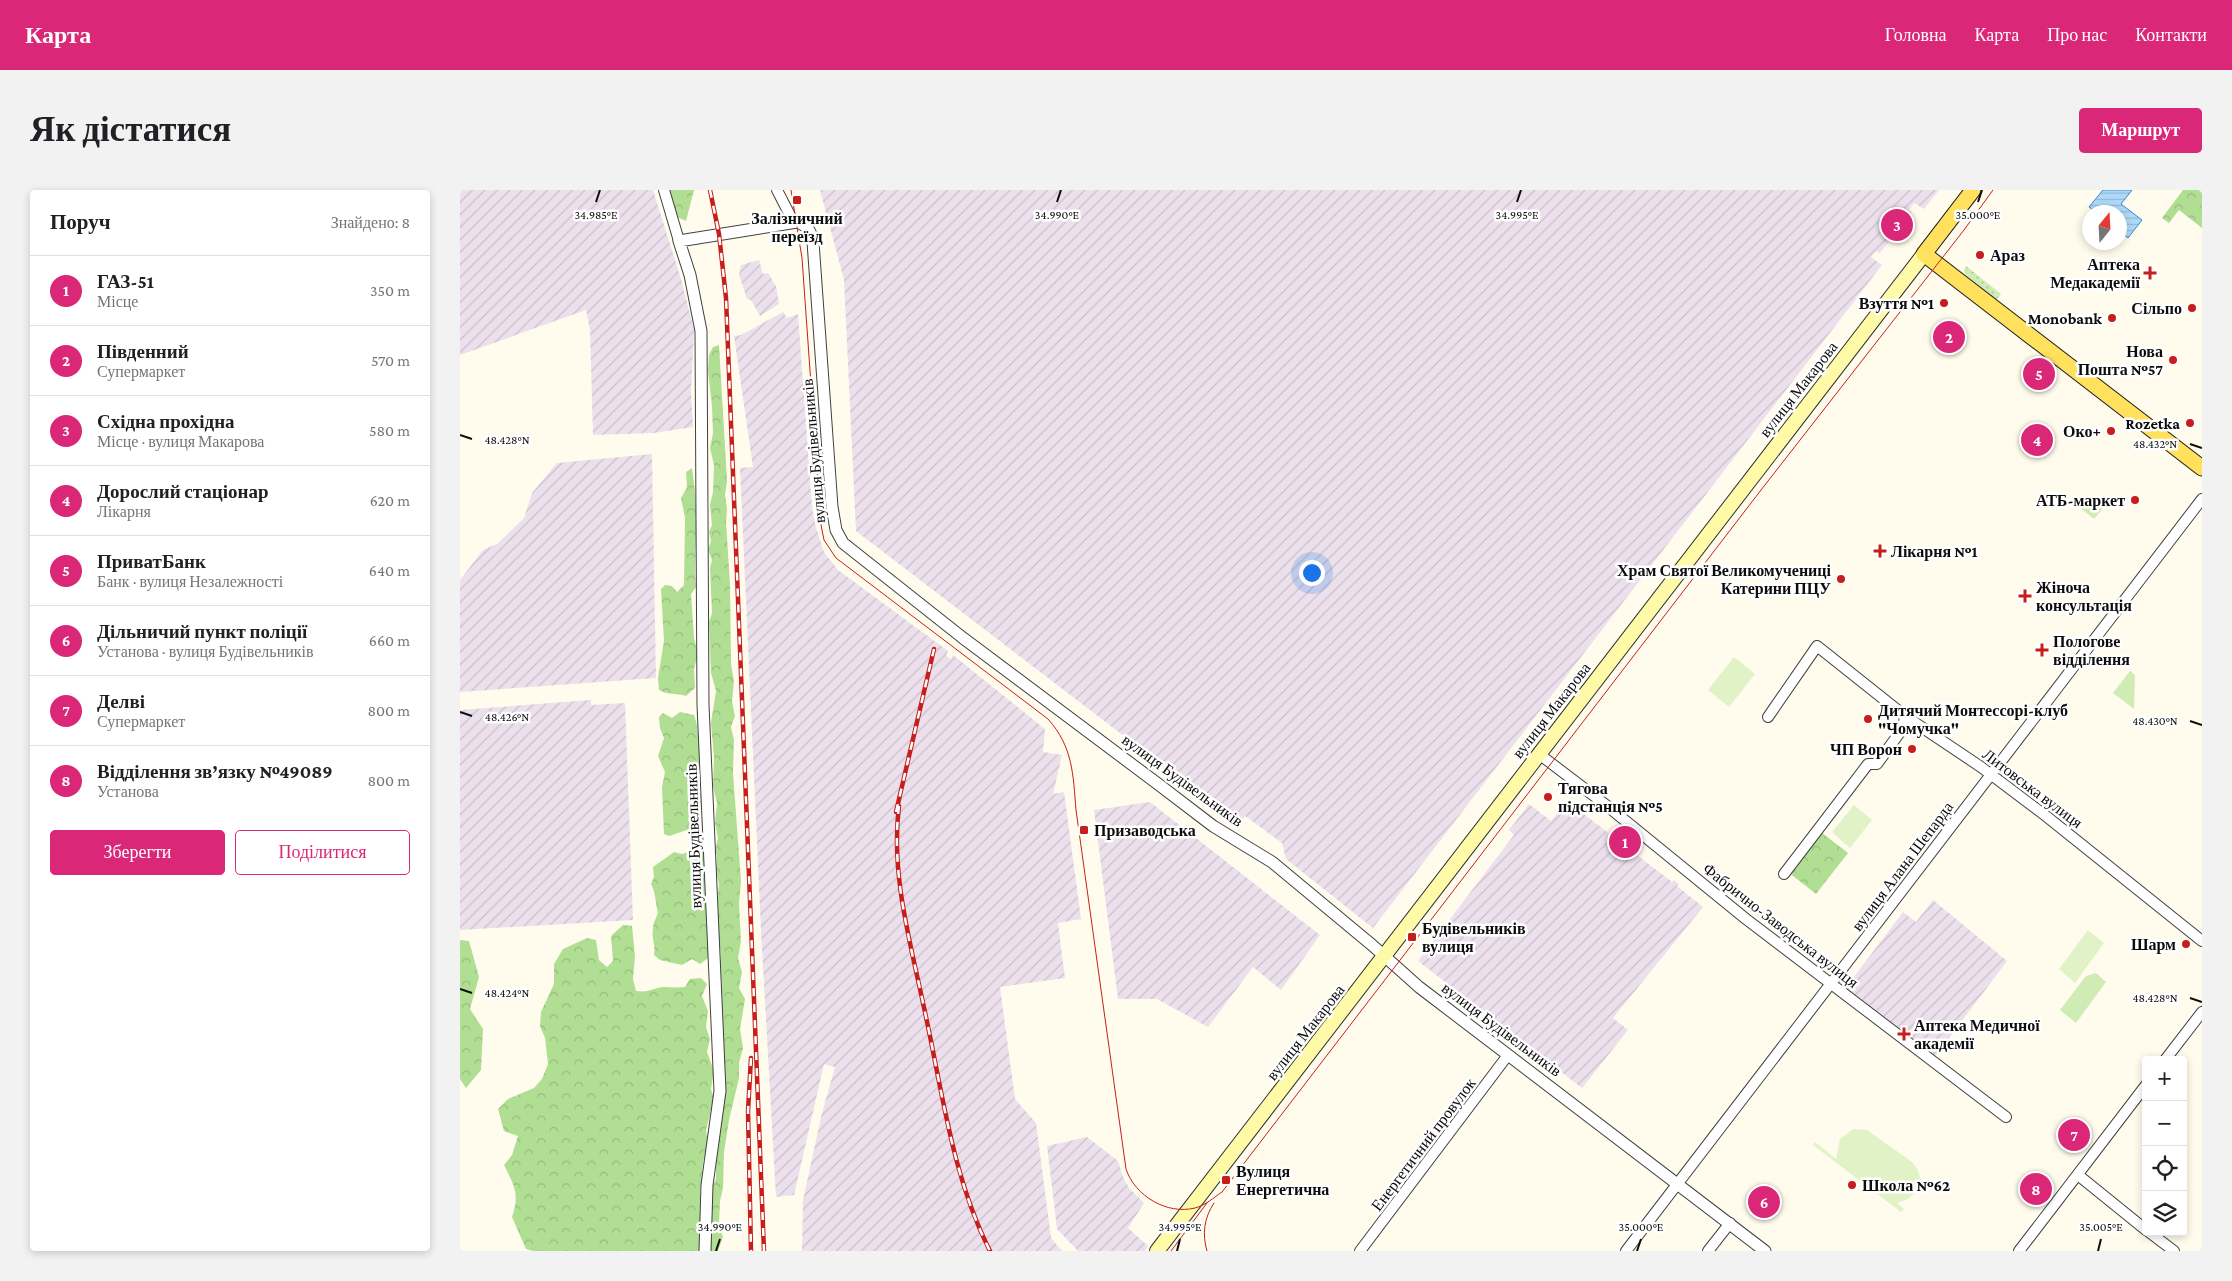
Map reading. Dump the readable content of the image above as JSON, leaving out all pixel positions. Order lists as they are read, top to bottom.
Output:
{
  "streets": {
    "main road": ["вулиця Макарова"],
    "street": [
      "вулиця Будівельників",
      "Литовська вулиця",
      "вулиця Алана Шепарда",
      "Фабрично-Заводська вулиця",
      "Енергетичний провулок"
    ]
  },
  "crossings": [
    ["вулиця Макарова", "вулиця Будівельників"],
    ["вулиця Макарова", "Фабрично-Заводська вулиця"],
    ["вулиця Будівельників", "вулиця Алана Шепарда"],
    ["вулиця Будівельників", "Енергетичний провулок"],
    ["Литовська вулиця", "вулиця Алана Шепарда"],
    ["вулиця Алана Шепарда", "Фабрично-Заводська вулиця"]
  ],
  "places": {
    "transit": [
      "Залізничний переїзд",
      "Призаводська",
      "Будівельників вулиця",
      "Вулиця Енергетична"
    ],
    "other": [
      "Араз",
      "Взуття №1",
      "Сільпо",
      "Monobank",
      "Нова Пошта №57",
      "Rozetka",
      "Око+",
      "АТБ-маркет",
      "Храм Святої Великомучениці Катерини ПЦУ",
      "Дитячий Монтессорі-клуб \"Чомучка\"",
      "ЧП Ворон",
      "Тягова пiдстанцiя №5",
      "Шарм",
      "Школа №62"
    ],
    "health": [
      "Аптека Медакадемії",
      "Лікарня №1",
      "Жіноча консультація",
      "Пологове відділення",
      "Аптека Медичної академії"
    ]
  },
  "north": "top",
  "page": {
    "header": "Карта",
    "nav": [
      "Головна",
      "Карта",
      "Про нас",
      "Контакти"
    ],
    "buttons": [
      "Маршрут",
      ["Зберегти", "Поділитися"]
    ],
    "title": "Як дістатися",
    "heading": ["Поруч", "Знайдено: 8"],
    "pins": [
      "3",
      "2",
      "5",
      "4",
      "1",
      "7",
      "8",
      "6"
    ],
    "list": [
      {
        "mark": "1",
        "name": "ГАЗ-51",
        "note": "Місце",
        "value": "350 m"
      },
      {
        "mark": "2",
        "name": "Південний",
        "note": "Супермаркет",
        "value": "570 m"
      },
      {
        "mark": "3",
        "name": "Східна прохідна",
        "note": "Місце · вулиця Макарова",
        "value": "580 m"
      },
      {
        "mark": "4",
        "name": "Дорослий стаціонар",
        "note": "Лікарня",
        "value": "620 m"
      },
      {
        "mark": "5",
        "name": "ПриватБанк",
        "note": "Банк · вулиця Незалежності",
        "value": "640 m"
      },
      {
        "mark": "6",
        "name": "Дільничий пункт поліції",
        "note": "Установа · вулиця Будівельників",
        "value": "660 m"
      },
      {
        "mark": "7",
        "name": "Делві",
        "note": "Супермаркет",
        "value": "800 m"
      },
      {
        "mark": "8",
        "name": "Відділення зв’язку №49089",
        "note": "Установа",
        "value": "800 m"
      }
    ],
    "map_buttons": ["+", "−"]
  },
  "coordinates": [
    "34.985°E",
    "34.990°E",
    "34.995°E",
    "35.000°E",
    "48.428°N",
    "48.432°N",
    "48.426°N",
    "48.430°N",
    "48.424°N",
    "35.005°E"
  ]
}
